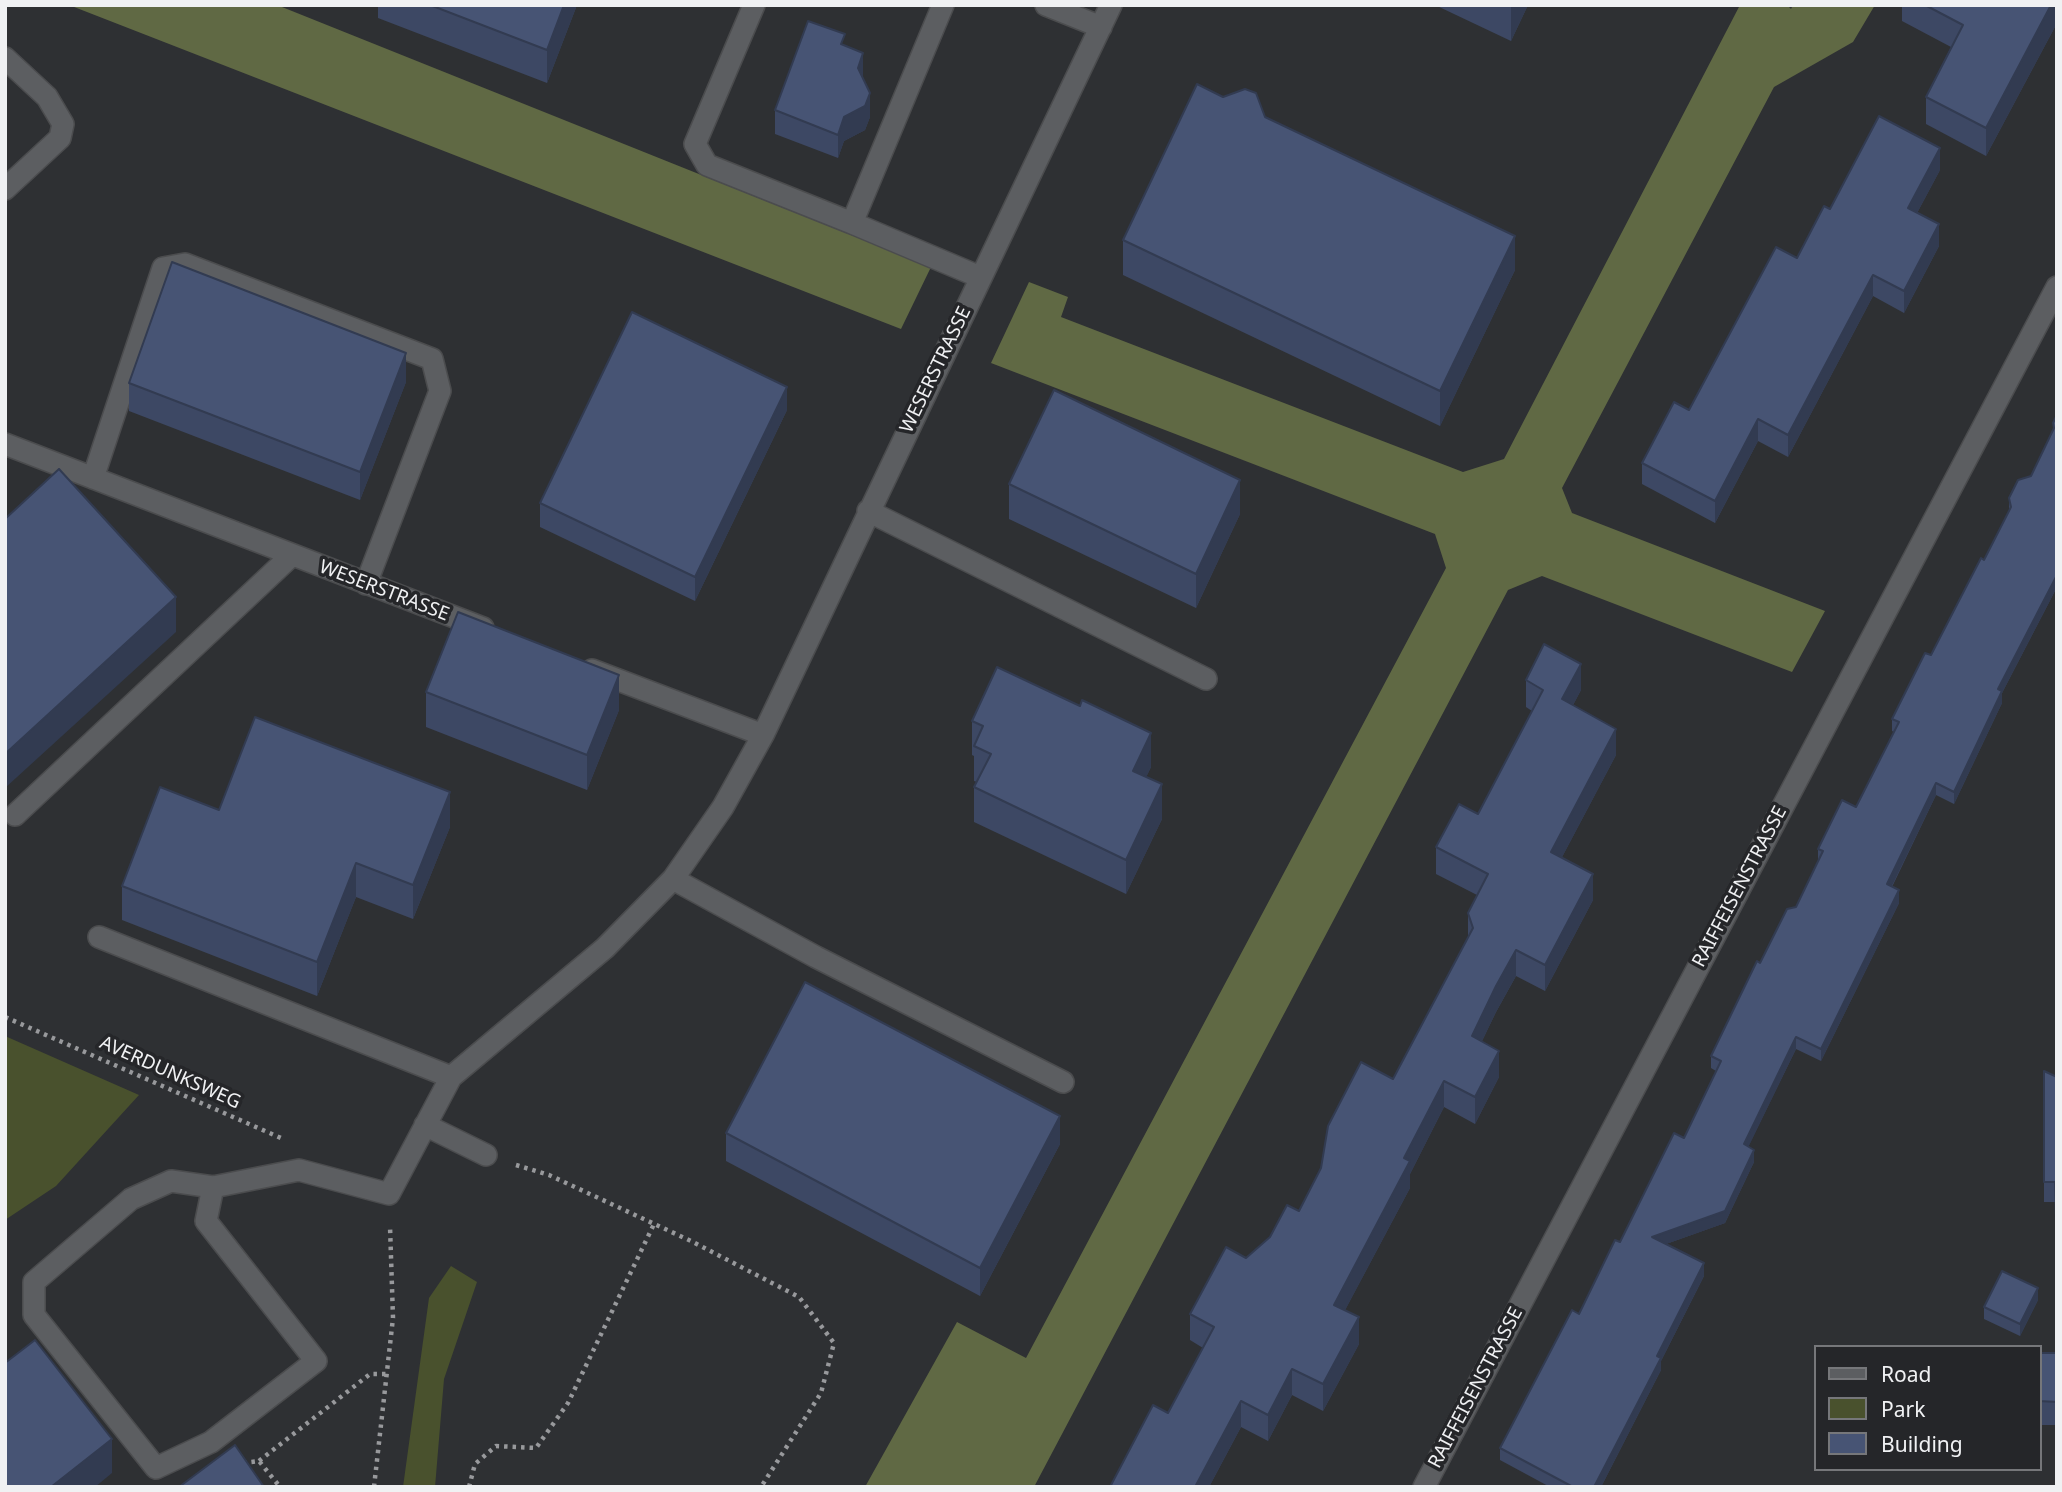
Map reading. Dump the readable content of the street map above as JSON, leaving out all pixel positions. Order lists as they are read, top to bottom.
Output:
{
  "streets": {
    "street": ["WESERSTRASSE", "RAIFFEISENSTRASSE"],
    "path": ["AVERDUNKSWEG"]
  },
  "legend": ["Road", "Park", "Building"]
}
